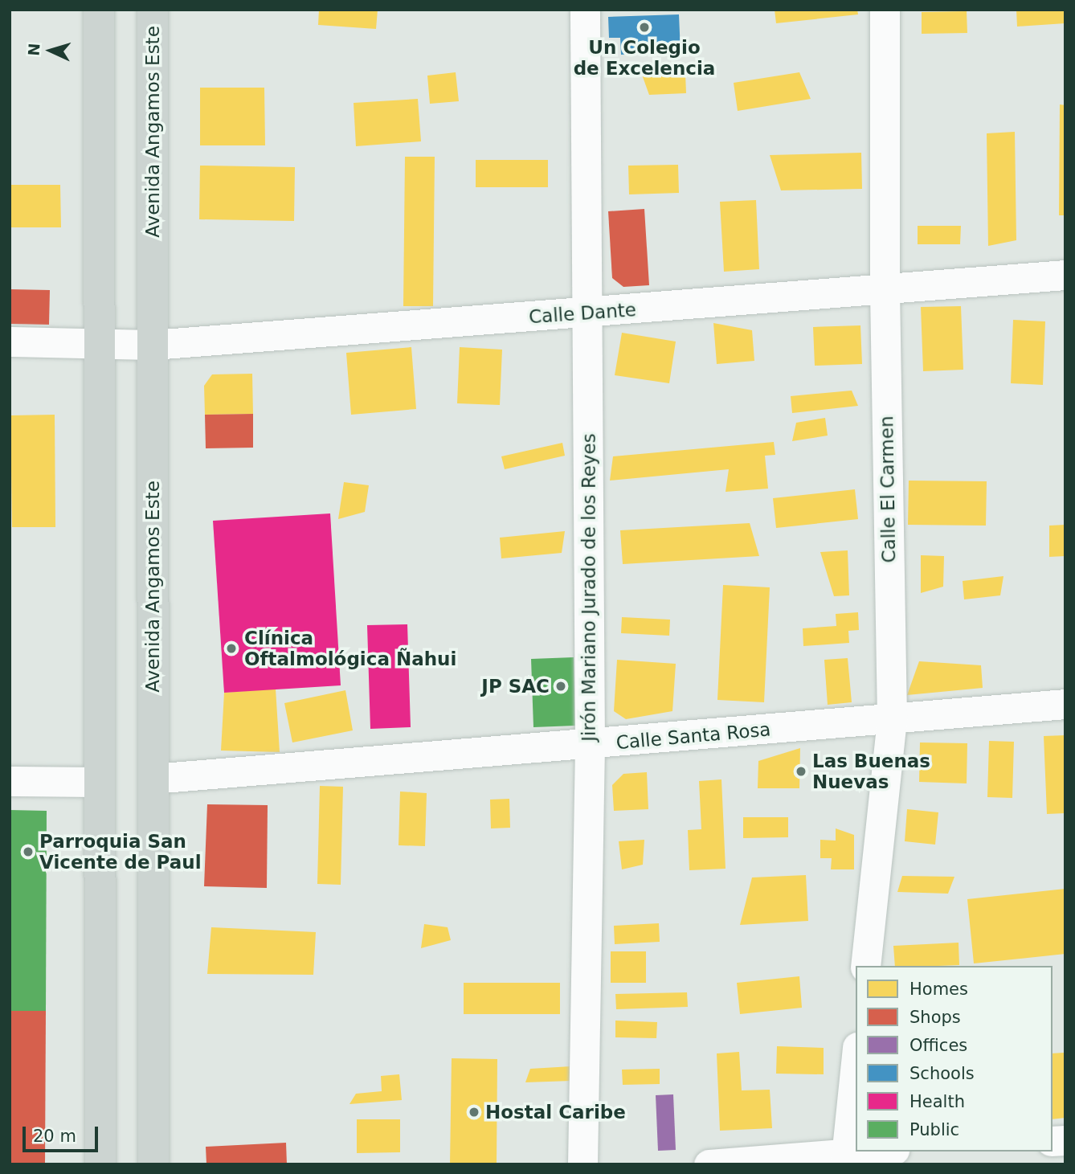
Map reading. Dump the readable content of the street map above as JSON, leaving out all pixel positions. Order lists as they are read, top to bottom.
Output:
{
  "streets": {
    "main road": ["Avenida Angamos Este"],
    "street": [
      "Calle Dante",
      "Calle El Carmen",
      "Jirón Mariano Jurado de los Reyes",
      "Calle Santa Rosa"
    ]
  },
  "crossings": [
    ["Avenida Angamos Este", "Calle Dante"],
    ["Avenida Angamos Este", "Calle Santa Rosa"],
    ["Calle Dante", "Calle El Carmen"],
    ["Calle Dante", "Jirón Mariano Jurado de los Reyes"],
    ["Calle El Carmen", "Calle Santa Rosa"],
    ["Jirón Mariano Jurado de los Reyes", "Calle Santa Rosa"]
  ],
  "places": [
    "Un Colegio de Excelencia",
    "Clínica Oftalmológica Ñahui",
    "JP SAC",
    "Las Buenas Nuevas",
    "Parroquia San Vicente de Paul",
    "Hostal Caribe"
  ],
  "legend": [
    "Homes",
    "Shops",
    "Offices",
    "Schools",
    "Health",
    "Public"
  ],
  "scale_bar": "20 m",
  "north": "left"
}
